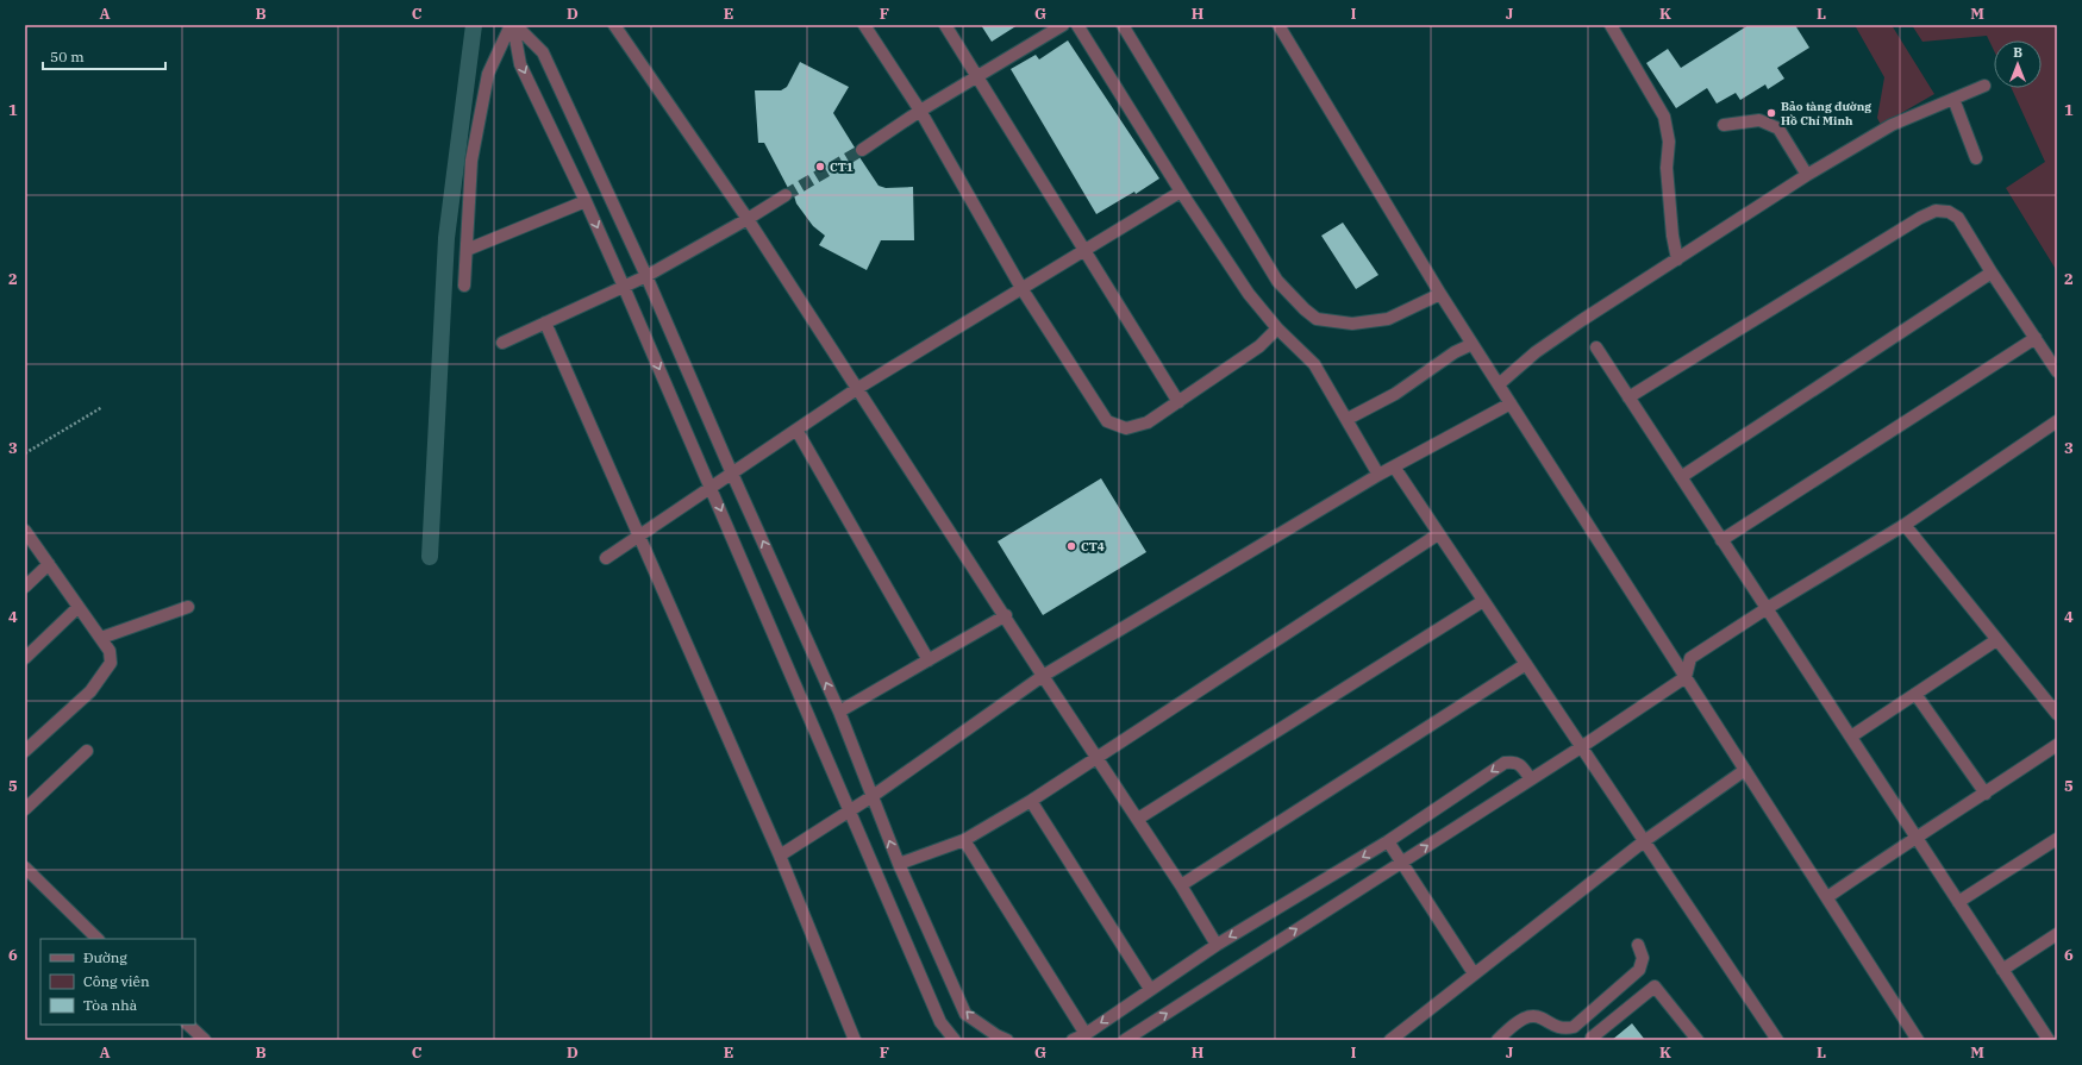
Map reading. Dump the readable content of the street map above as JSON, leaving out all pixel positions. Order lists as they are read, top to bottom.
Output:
{
  "places": ["Bảo tàng đường Hồ Chí Minh", "CT1", "CT4"],
  "legend": ["Đường", "Công viên", "Tòa nhà"],
  "scale_bar": "50 m",
  "north": "top",
  "grid": {
    "columns": [
      "A",
      "B",
      "C",
      "D",
      "E",
      "F",
      "G",
      "H",
      "I",
      "J",
      "K",
      "L",
      "M"
    ],
    "rows": [
      "1",
      "2",
      "3",
      "4",
      "5",
      "6"
    ]
  }
}
